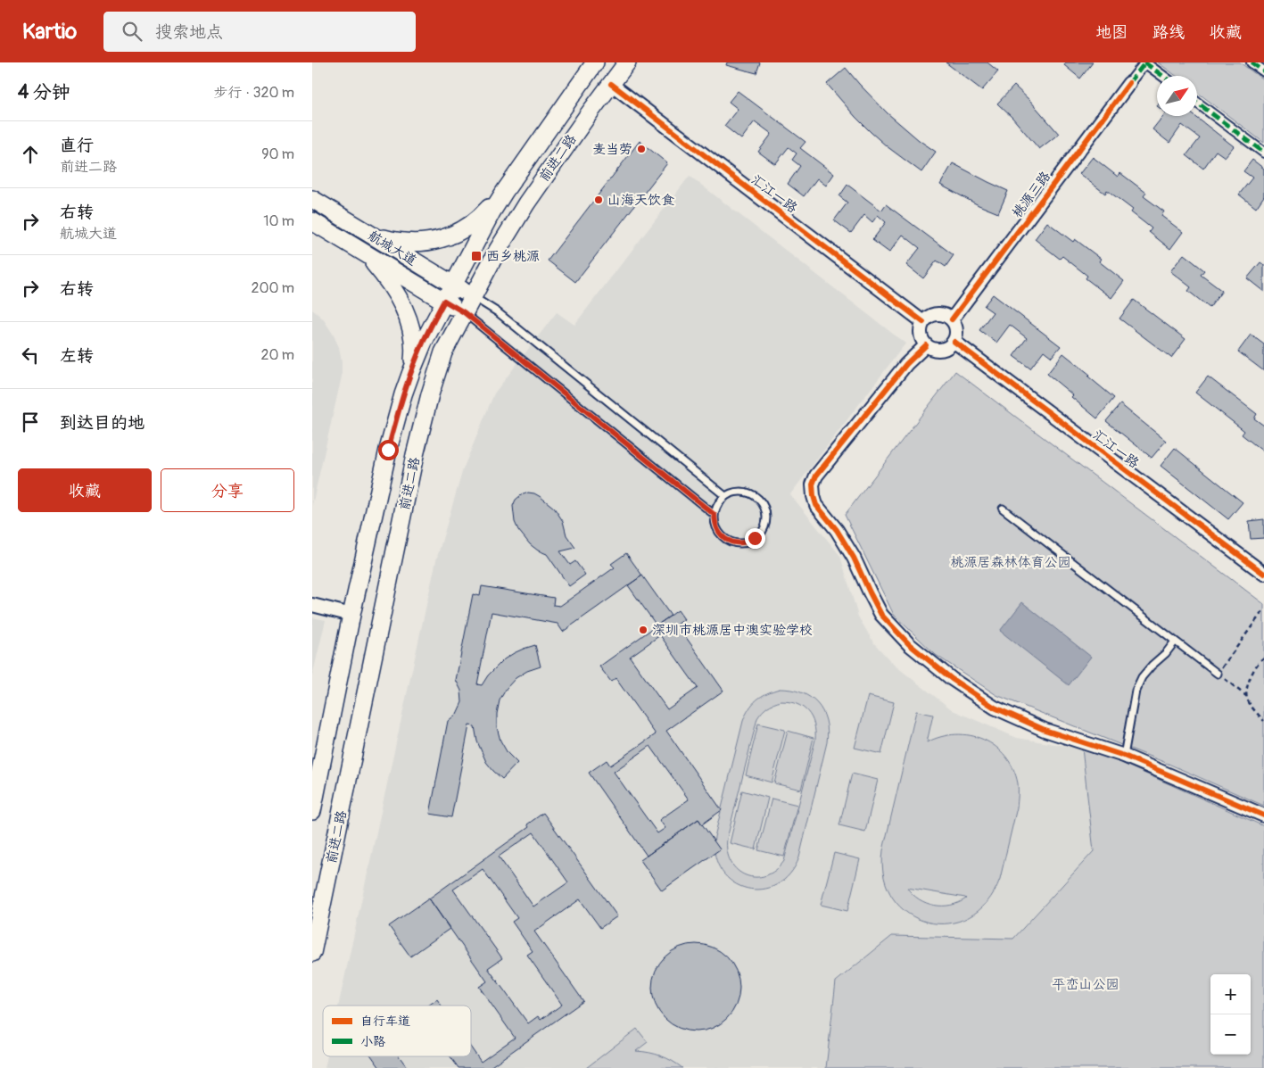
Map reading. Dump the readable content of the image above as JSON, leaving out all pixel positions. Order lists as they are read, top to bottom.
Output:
{
  "streets": {
    "main road": ["前进二路", "航城大道"],
    "street": ["汇江一路", "桃源三路"]
  },
  "crossings": [
    ["前进二路", "汇江一路"],
    ["前进二路", "航城大道"],
    ["汇江一路", "桃源三路"]
  ],
  "parks": ["桃源居森林体育公园", "平峦山公园"],
  "places": {
    "other": ["麦当劳", "山海天饮食", "深圳市桃源居中澳实验学校"],
    "transit": ["西乡桃源"]
  },
  "legend": ["自行车道", "小路"],
  "north": "top right",
  "page": {
    "header": "Kartio",
    "search": "搜索地点",
    "nav": ["地图", "路线", "收藏"],
    "heading": ["4 分钟", "步行 · 320 m"],
    "list": [
      ["直行", "前进二路", "90 m"],
      ["右转", "航城大道", "10 m"],
      ["右转", "200 m"],
      ["左转", "20 m"],
      "到达目的地"
    ],
    "buttons": ["收藏", "分享"],
    "map_buttons": ["+", "−"]
  }
}
